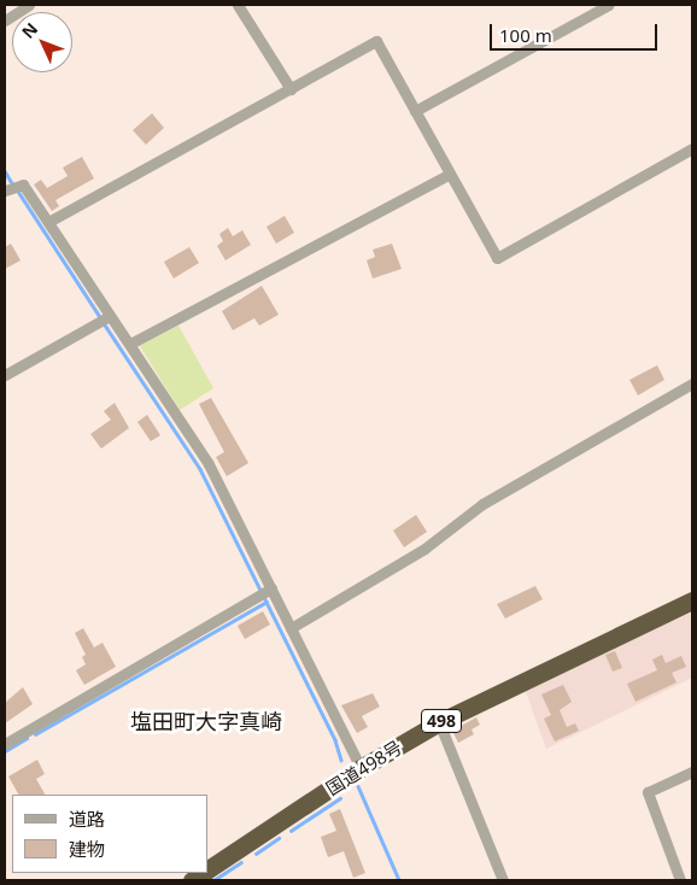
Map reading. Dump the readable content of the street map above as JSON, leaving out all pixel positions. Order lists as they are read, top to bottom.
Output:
{
  "streets": {
    "highway": ["498", "国道498号"]
  },
  "districts": ["塩田町大字真崎"],
  "legend": ["道路", "建物"],
  "scale_bar": "100 m",
  "north": "top left"
}
